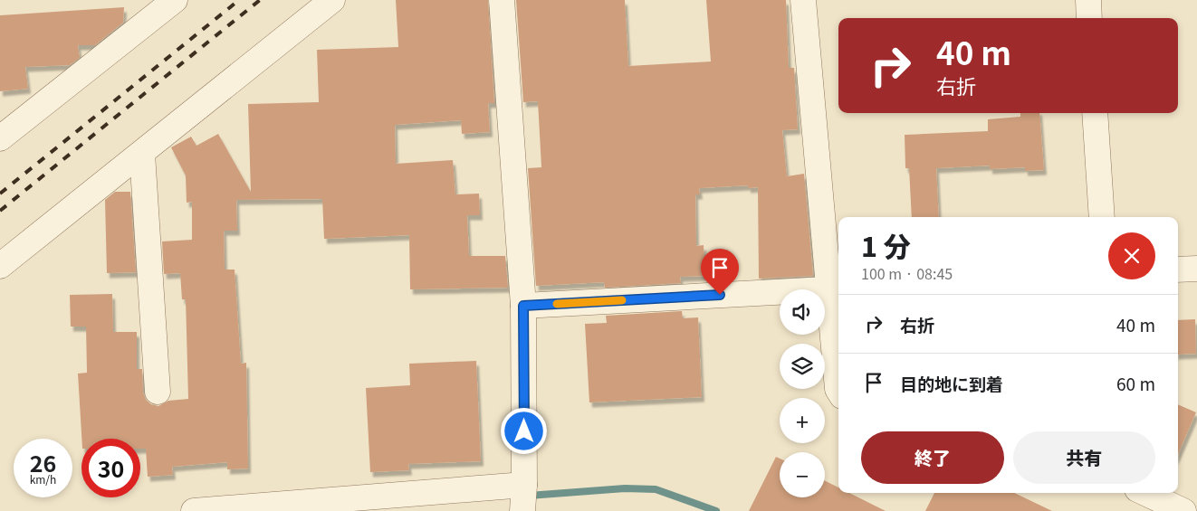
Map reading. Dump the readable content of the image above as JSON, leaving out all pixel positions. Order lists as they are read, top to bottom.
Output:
{
  "page": {
    "turn": ["40 m", "右折"],
    "heading": ["1 分", "100 m · 08:45"],
    "map_buttons": ["+", "−"],
    "list": [
      {
        "name": "右折",
        "value": "40 m"
      },
      {
        "name": "目的地に到着",
        "value": "60 m"
      }
    ],
    "buttons": ["終了", "共有"],
    "speed": "26 km/h",
    "limit": "30"
  }
}
